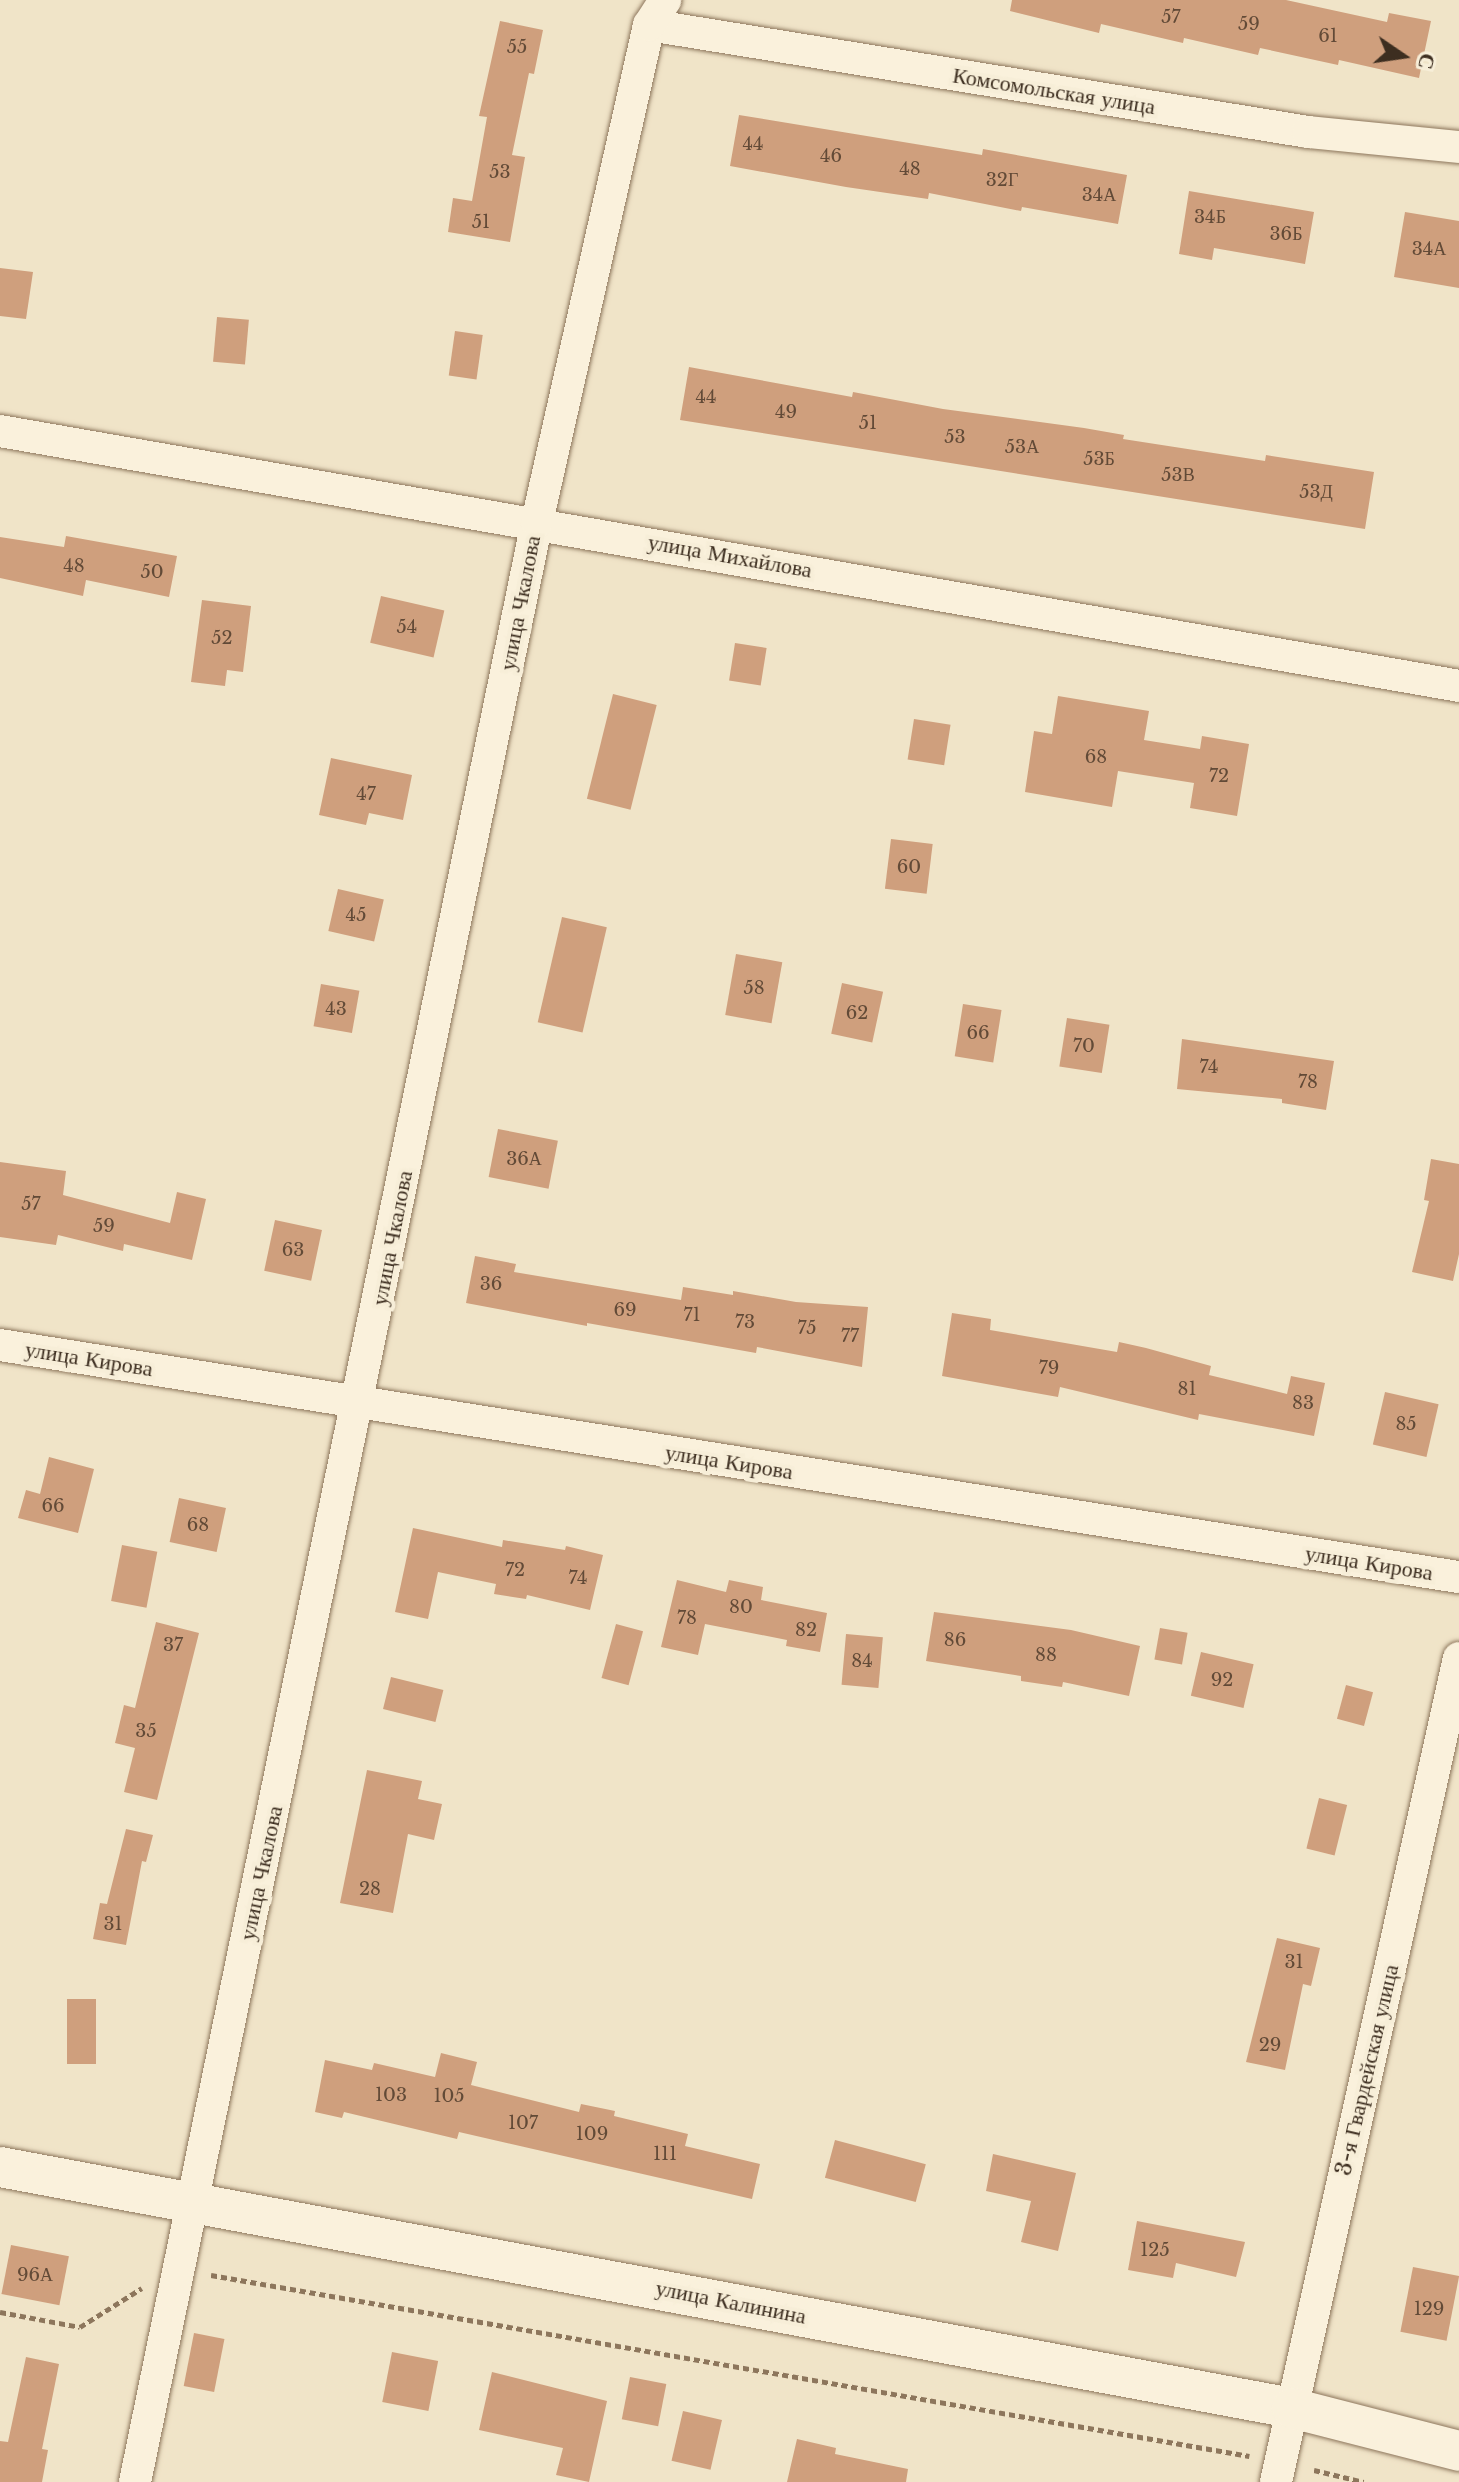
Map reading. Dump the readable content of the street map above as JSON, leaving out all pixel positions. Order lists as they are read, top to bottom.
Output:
{
  "streets": {
    "street": [
      "Комсомольская улица",
      "улица Михайлова",
      "улица Чкалова",
      "улица Кирова",
      "3-я Гвардейская улица",
      "улица Калинина"
    ]
  },
  "crossings": [
    ["Комсомольская улица", "улица Чкалова"],
    ["улица Михайлова", "улица Чкалова"],
    ["улица Чкалова", "улица Кирова"],
    ["улица Чкалова", "улица Калинина"],
    ["3-я Гвардейская улица", "улица Калинина"]
  ],
  "house_numbers": [
    "57",
    "59",
    "61",
    "55",
    "44",
    "46",
    "48",
    "53",
    "32Г",
    "34А",
    "34Б",
    "51",
    "36Б",
    "34А",
    "44",
    "49",
    "51",
    "53",
    "53А",
    "53Б",
    "53В",
    "53Д",
    "48",
    "50",
    "54",
    "52",
    "68",
    "72",
    "47",
    "60",
    "45",
    "58",
    "43",
    "62",
    "66",
    "70",
    "74",
    "78",
    "36А",
    "57",
    "59",
    "63",
    "36",
    "69",
    "71",
    "73",
    "75",
    "77",
    "79",
    "81",
    "83",
    "85",
    "66",
    "68",
    "72",
    "74",
    "80",
    "78",
    "82",
    "86",
    "37",
    "88",
    "84",
    "92",
    "35",
    "28",
    "31",
    "31",
    "29",
    "103",
    "105",
    "107",
    "109",
    "111",
    "125",
    "96А",
    "129"
  ],
  "north": "right"
}
